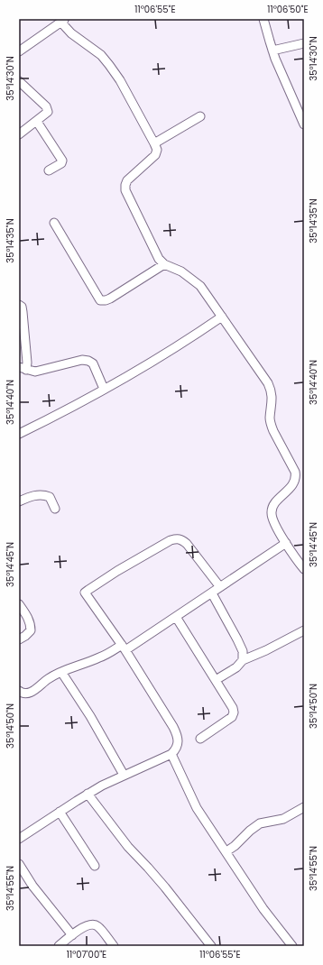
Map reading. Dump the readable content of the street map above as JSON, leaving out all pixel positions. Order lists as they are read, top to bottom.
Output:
{
  "coordinates": [
    "11°06'55\"E",
    "11°06'50\"E",
    "35°14'30\"N",
    "35°14'35\"N",
    "35°14'40\"N",
    "35°14'45\"N",
    "35°14'50\"N",
    "35°14'55\"N",
    "11°07'00\"E"
  ]
}
